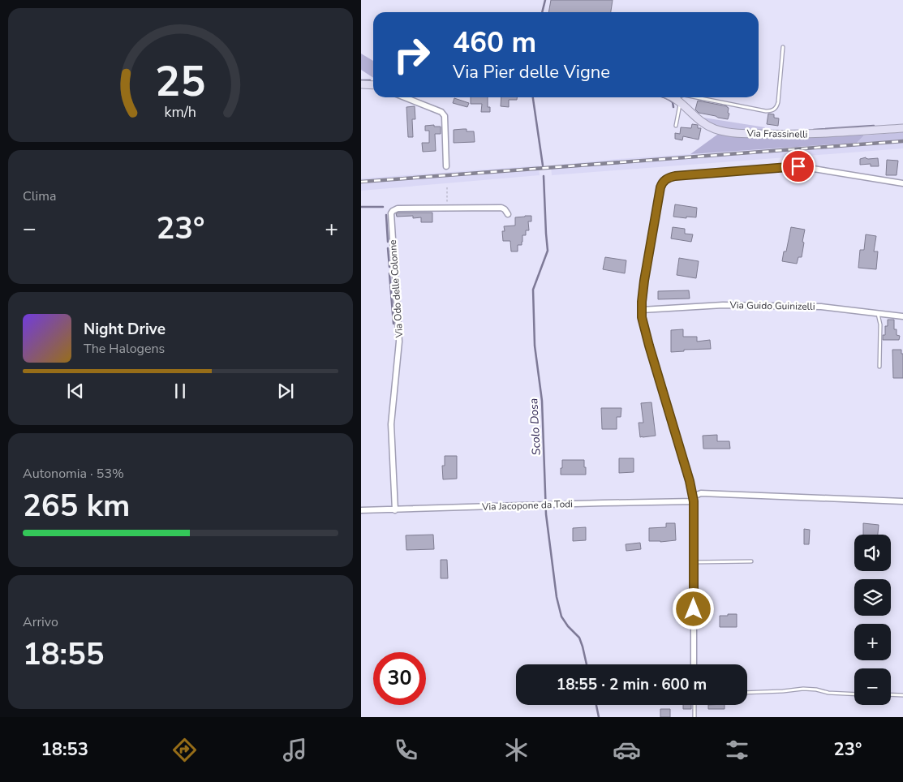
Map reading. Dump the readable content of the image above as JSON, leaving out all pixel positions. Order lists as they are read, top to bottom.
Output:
{
  "streets": {
    "street": [
      "Via Frassinelli",
      "Via Odo delle Colonne",
      "Via Guido Guinizelli",
      "Via Jacopone da Todi"
    ]
  },
  "crossings": [
    ["Via Odo delle Colonne", "Via Jacopone da Todi"]
  ],
  "water": ["Scolo Dosa"],
  "page": {
    "turn": ["460 m", "Via Pier delle Vigne"],
    "tile": [
      "Clima",
      ["Autonomia · 53%", "265 km"],
      ["Arrivo", "18:55"]
    ],
    "heat": ["−", "23°", "+"],
    "song": ["Night Drive", "The Halogens"],
    "map_buttons": ["+", "−"],
    "limit": "30",
    "trip": "18:55 · 2 min · 600 m",
    "tabs": ["18:53", "23°"],
    "gauge": ["25", "km/h"]
  }
}
